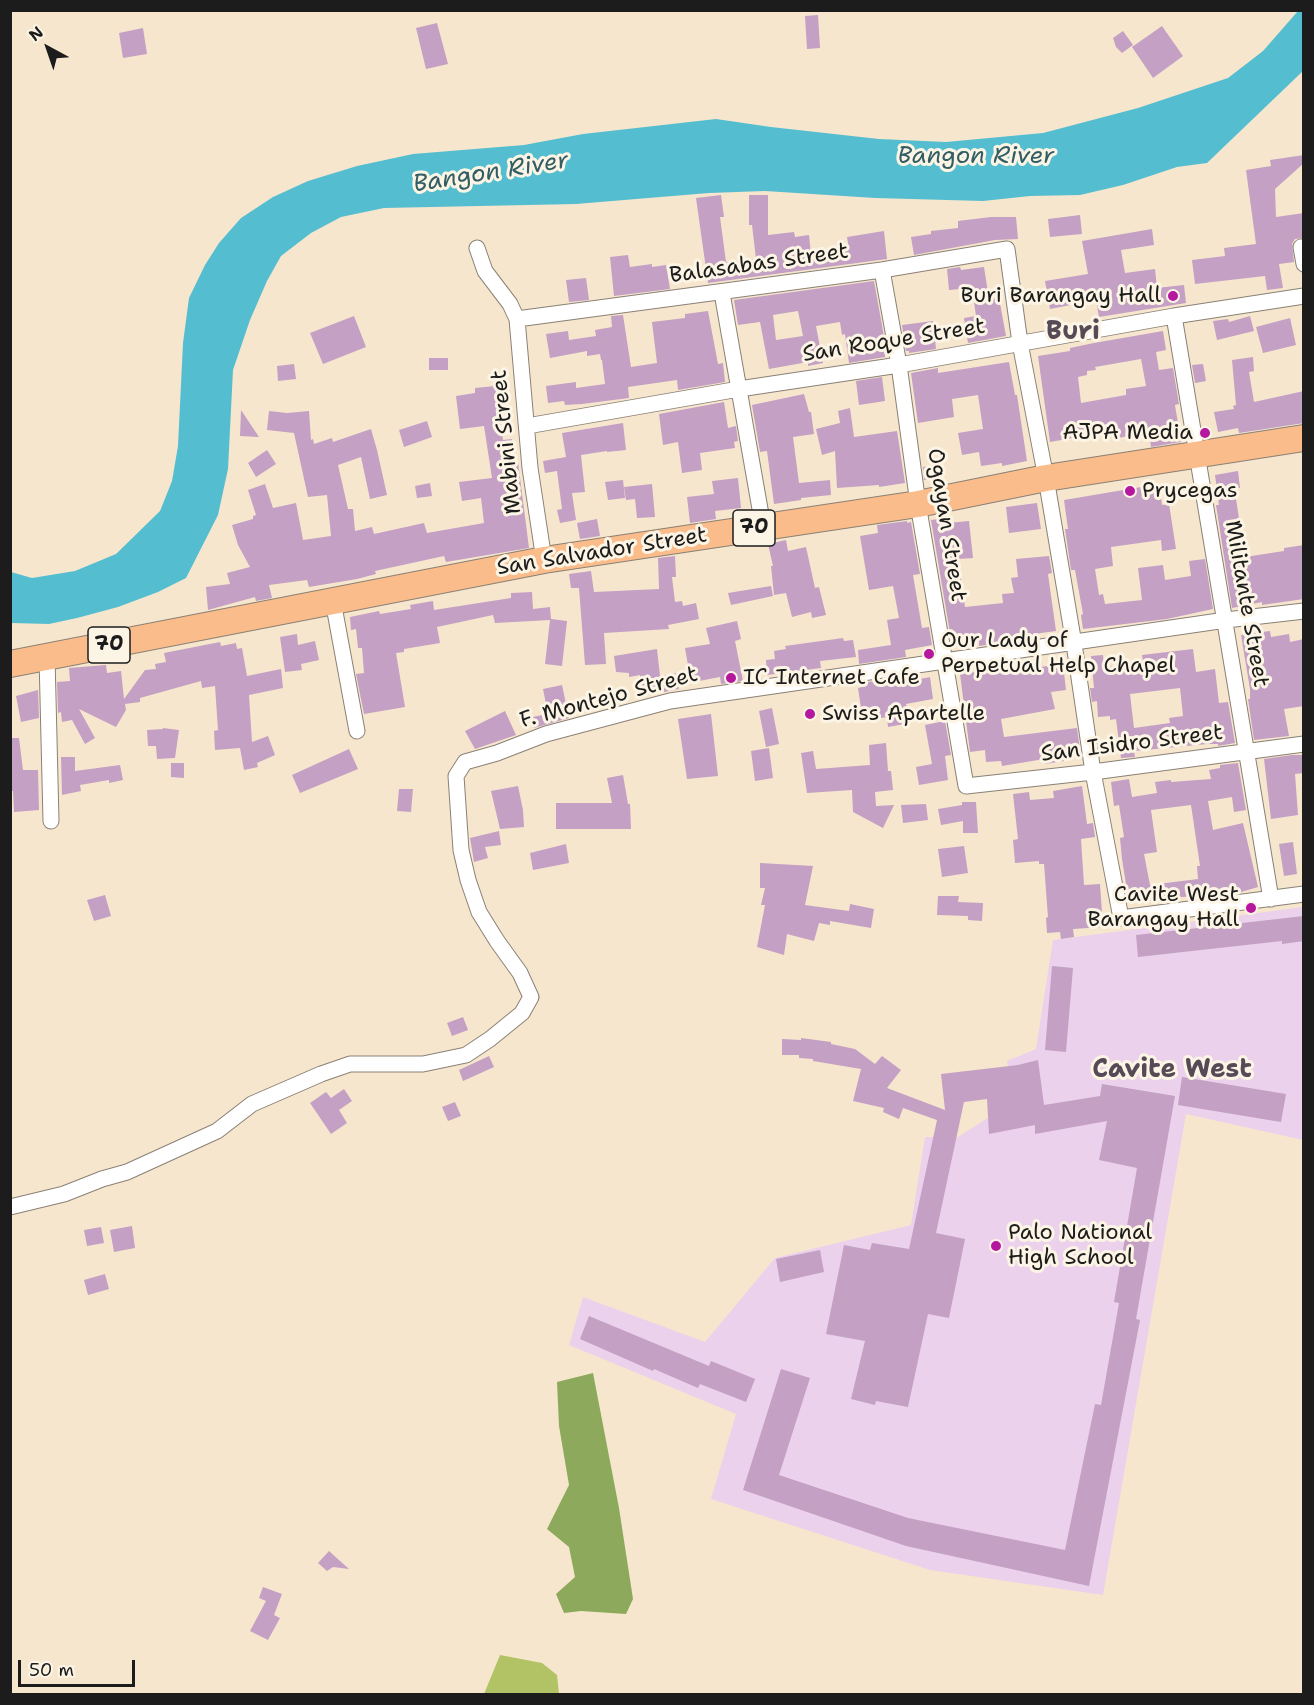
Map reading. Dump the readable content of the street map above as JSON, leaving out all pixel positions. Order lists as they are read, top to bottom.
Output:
{
  "streets": {
    "highway": ["70", "San Salvador Street"],
    "street": [
      "Balasabas Street",
      "San Roque Street",
      "Mabini Street",
      "Ogayan Street",
      "Militante Street",
      "F. Montejo Street",
      "San Isidro Street"
    ]
  },
  "crossings": [
    ["Balasabas Street", "San Roque Street"],
    ["Balasabas Street", "Mabini Street"],
    ["Balasabas Street", "Ogayan Street"],
    ["San Roque Street", "Mabini Street"],
    ["San Roque Street", "Ogayan Street"],
    ["San Roque Street", "Militante Street"],
    ["Mabini Street", "San Salvador Street"],
    ["Ogayan Street", "San Salvador Street"],
    ["Ogayan Street", "F. Montejo Street"],
    ["Ogayan Street", "San Isidro Street"],
    ["San Salvador Street", "Militante Street"],
    ["Militante Street", "F. Montejo Street"],
    ["Militante Street", "San Isidro Street"]
  ],
  "districts": ["Buri", "Cavite West"],
  "water": ["Bangon River"],
  "places": [
    "Buri Barangay Hall",
    "AJPA Media",
    "Prycegas",
    "Our Lady of Perpetual Help Chapel",
    "IC Internet Cafe",
    "Swiss Apartelle",
    "Cavite West Barangay Hall",
    "Palo National High School"
  ],
  "scale_bar": "50 m",
  "north": "top left"
}
